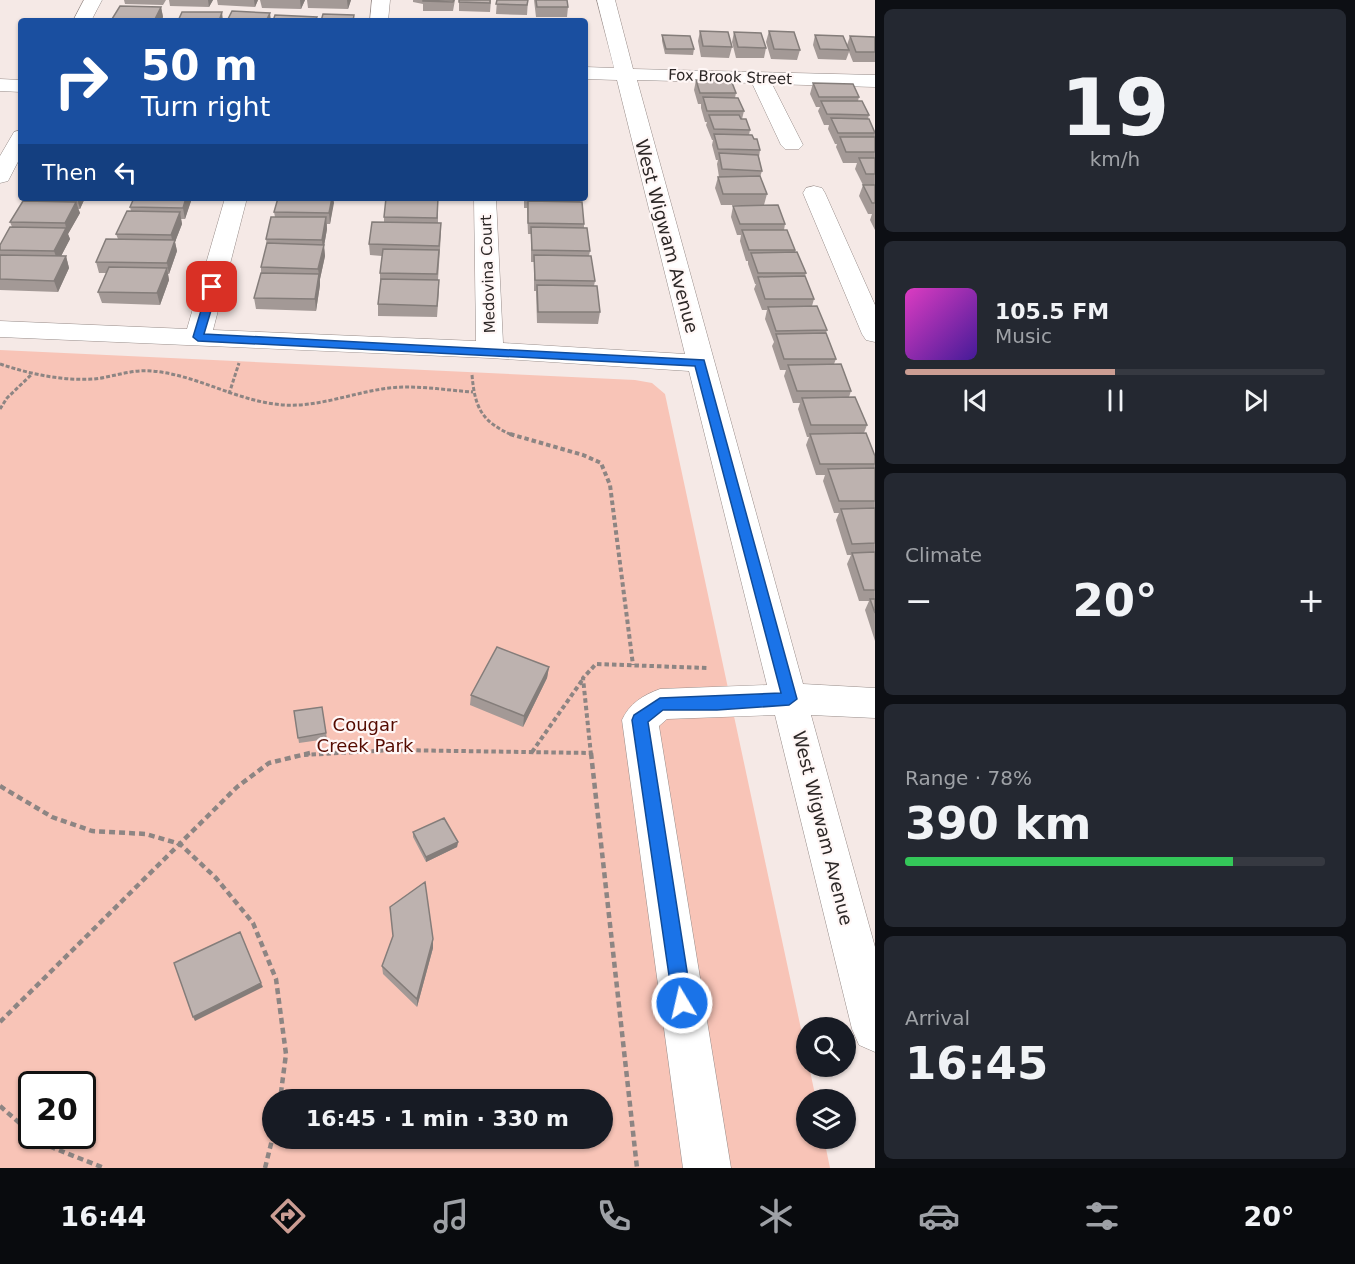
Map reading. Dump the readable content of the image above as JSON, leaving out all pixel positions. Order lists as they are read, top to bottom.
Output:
{
  "streets": {
    "street": ["Fox Brook Street", "West Wigwam Avenue", "Medovina Court"]
  },
  "crossings": [
    ["Fox Brook Street", "West Wigwam Avenue"]
  ],
  "parks": ["Cougar Creek Park"],
  "page": {
    "tile": [
      ["19", "km/h"],
      "Climate",
      ["Range · 78%", "390 km"],
      ["Arrival", "16:45"]
    ],
    "turn": ["50 m", "Turn right"],
    "then": "Then",
    "song": ["105.5 FM", "Music"],
    "heat": ["−", "20°", "+"],
    "limit": "20",
    "trip": "16:45 · 1 min · 330 m",
    "tabs": ["16:44", "20°"]
  }
}
